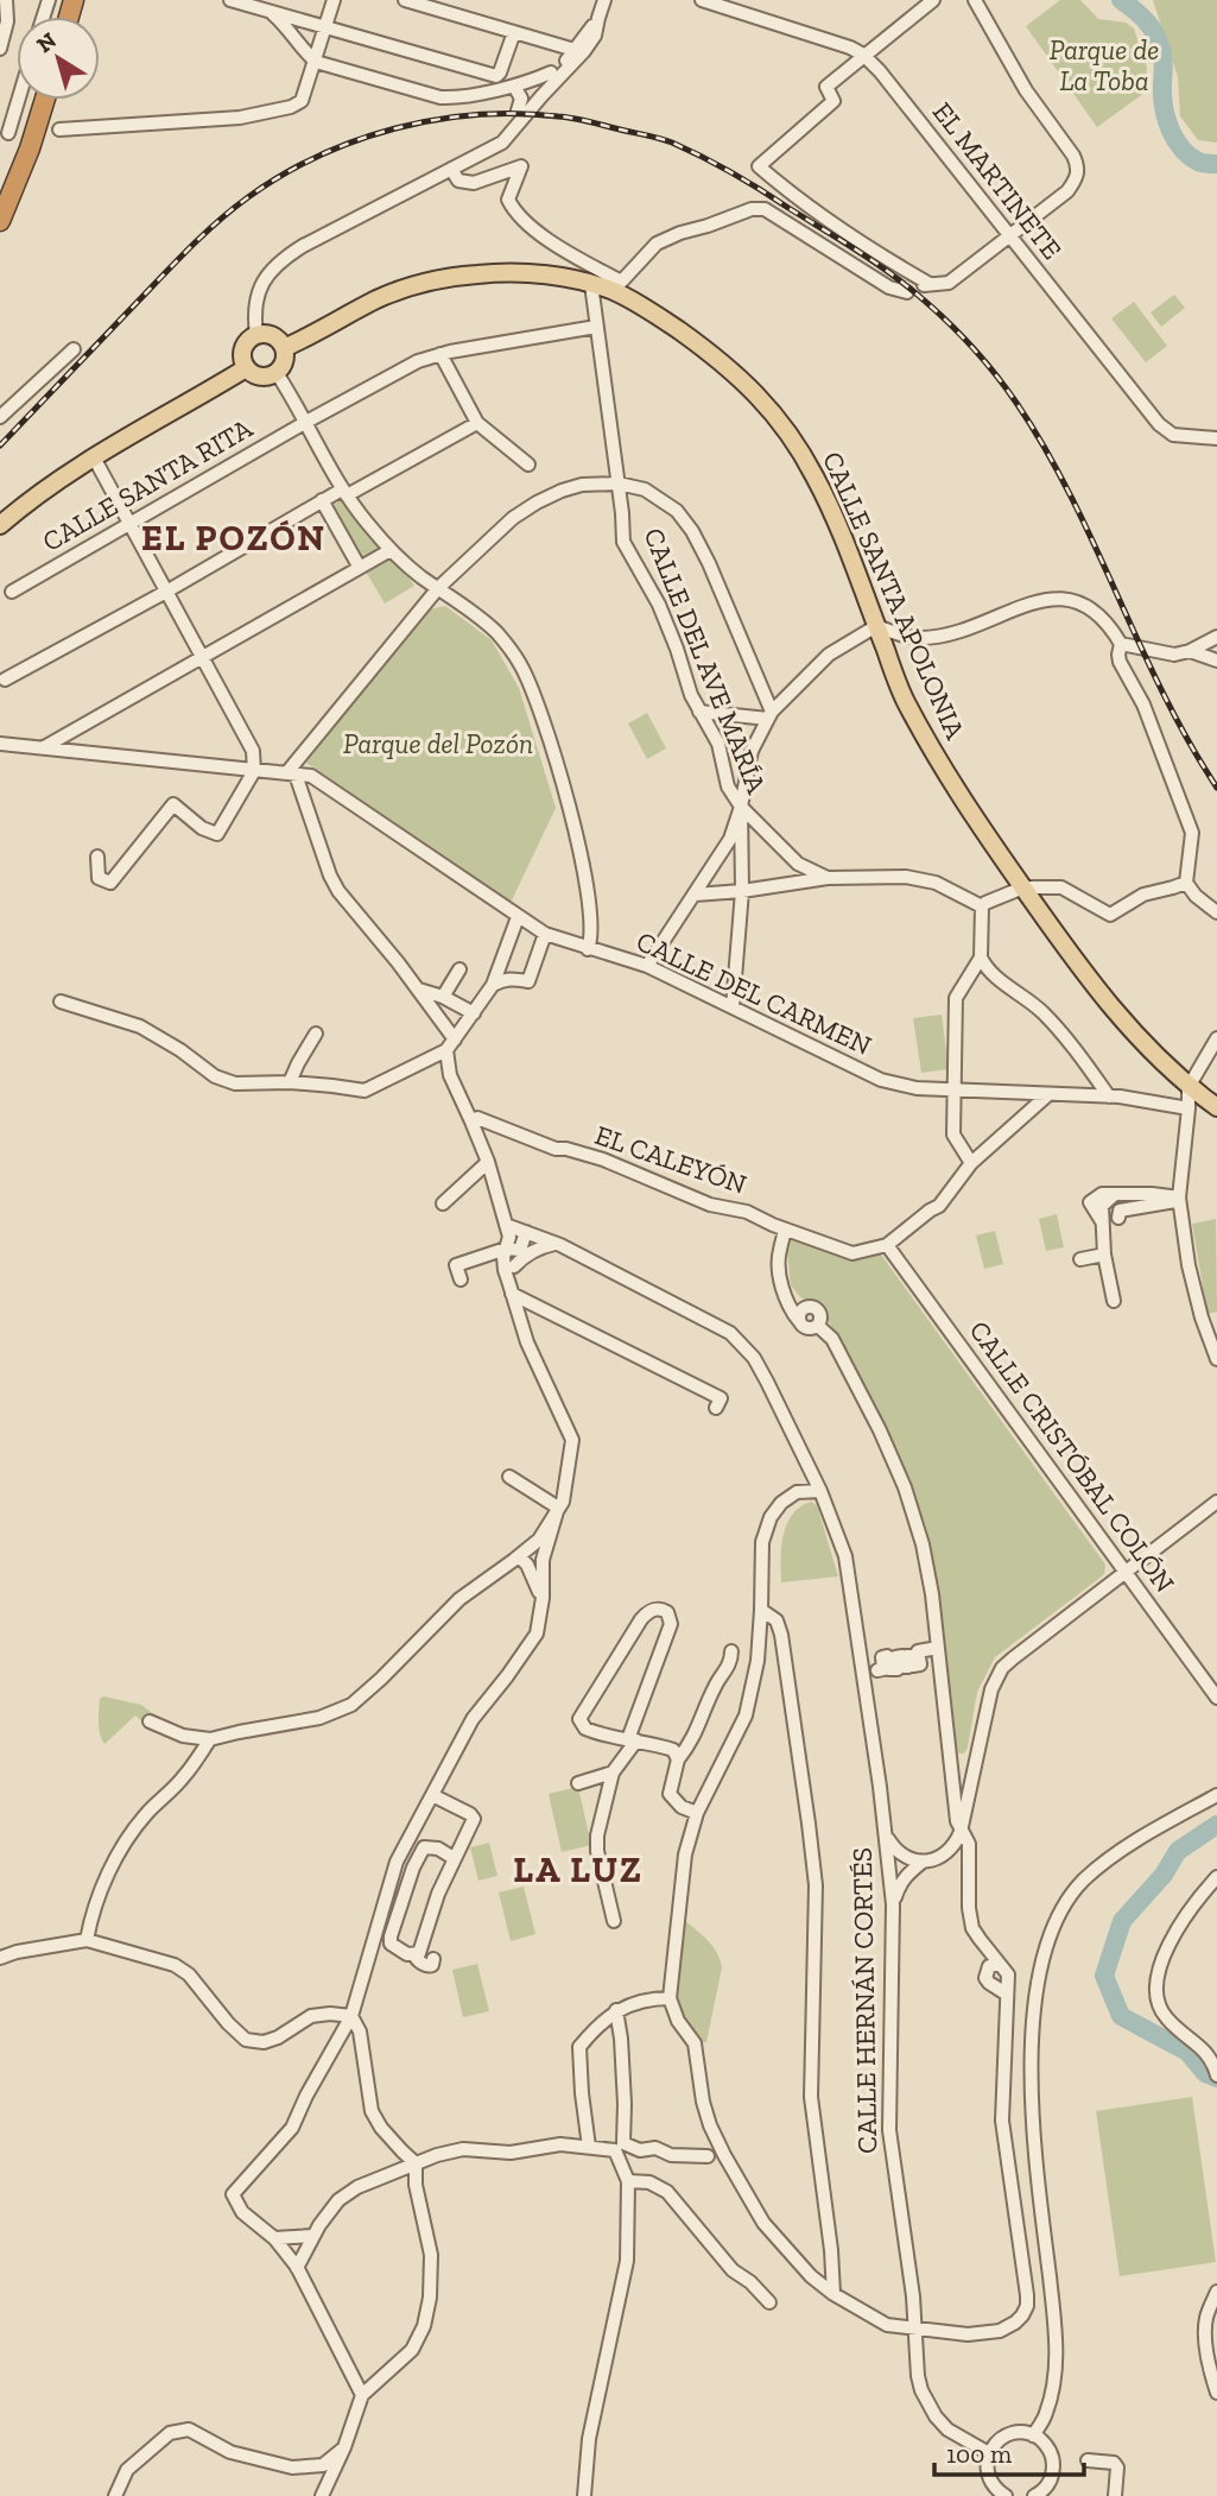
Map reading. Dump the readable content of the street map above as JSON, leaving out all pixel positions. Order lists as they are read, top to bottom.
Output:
{
  "streets": {
    "main road": ["CALLE SANTA APOLONIA"],
    "street": [
      "EL MARTINETE",
      "CALLE SANTA RITA",
      "CALLE DEL AVE MARÍA",
      "CALLE DEL CARMEN",
      "EL CALEYÓN",
      "CALLE CRISTÓBAL COLÓN",
      "CALLE HERNÁN CORTÉS"
    ]
  },
  "crossings": [
    ["CALLE SANTA RITA", "CALLE DEL AVE MARÍA"],
    ["CALLE SANTA APOLONIA", "CALLE DEL AVE MARÍA"],
    ["CALLE DEL AVE MARÍA", "CALLE DEL CARMEN"],
    ["EL CALEYÓN", "CALLE CRISTÓBAL COLÓN"]
  ],
  "districts": ["EL POZÓN", "LA LUZ"],
  "parks": ["Parque de La Toba", "Parque del Pozón"],
  "scale_bar": "100 m",
  "north": "top left"
}
